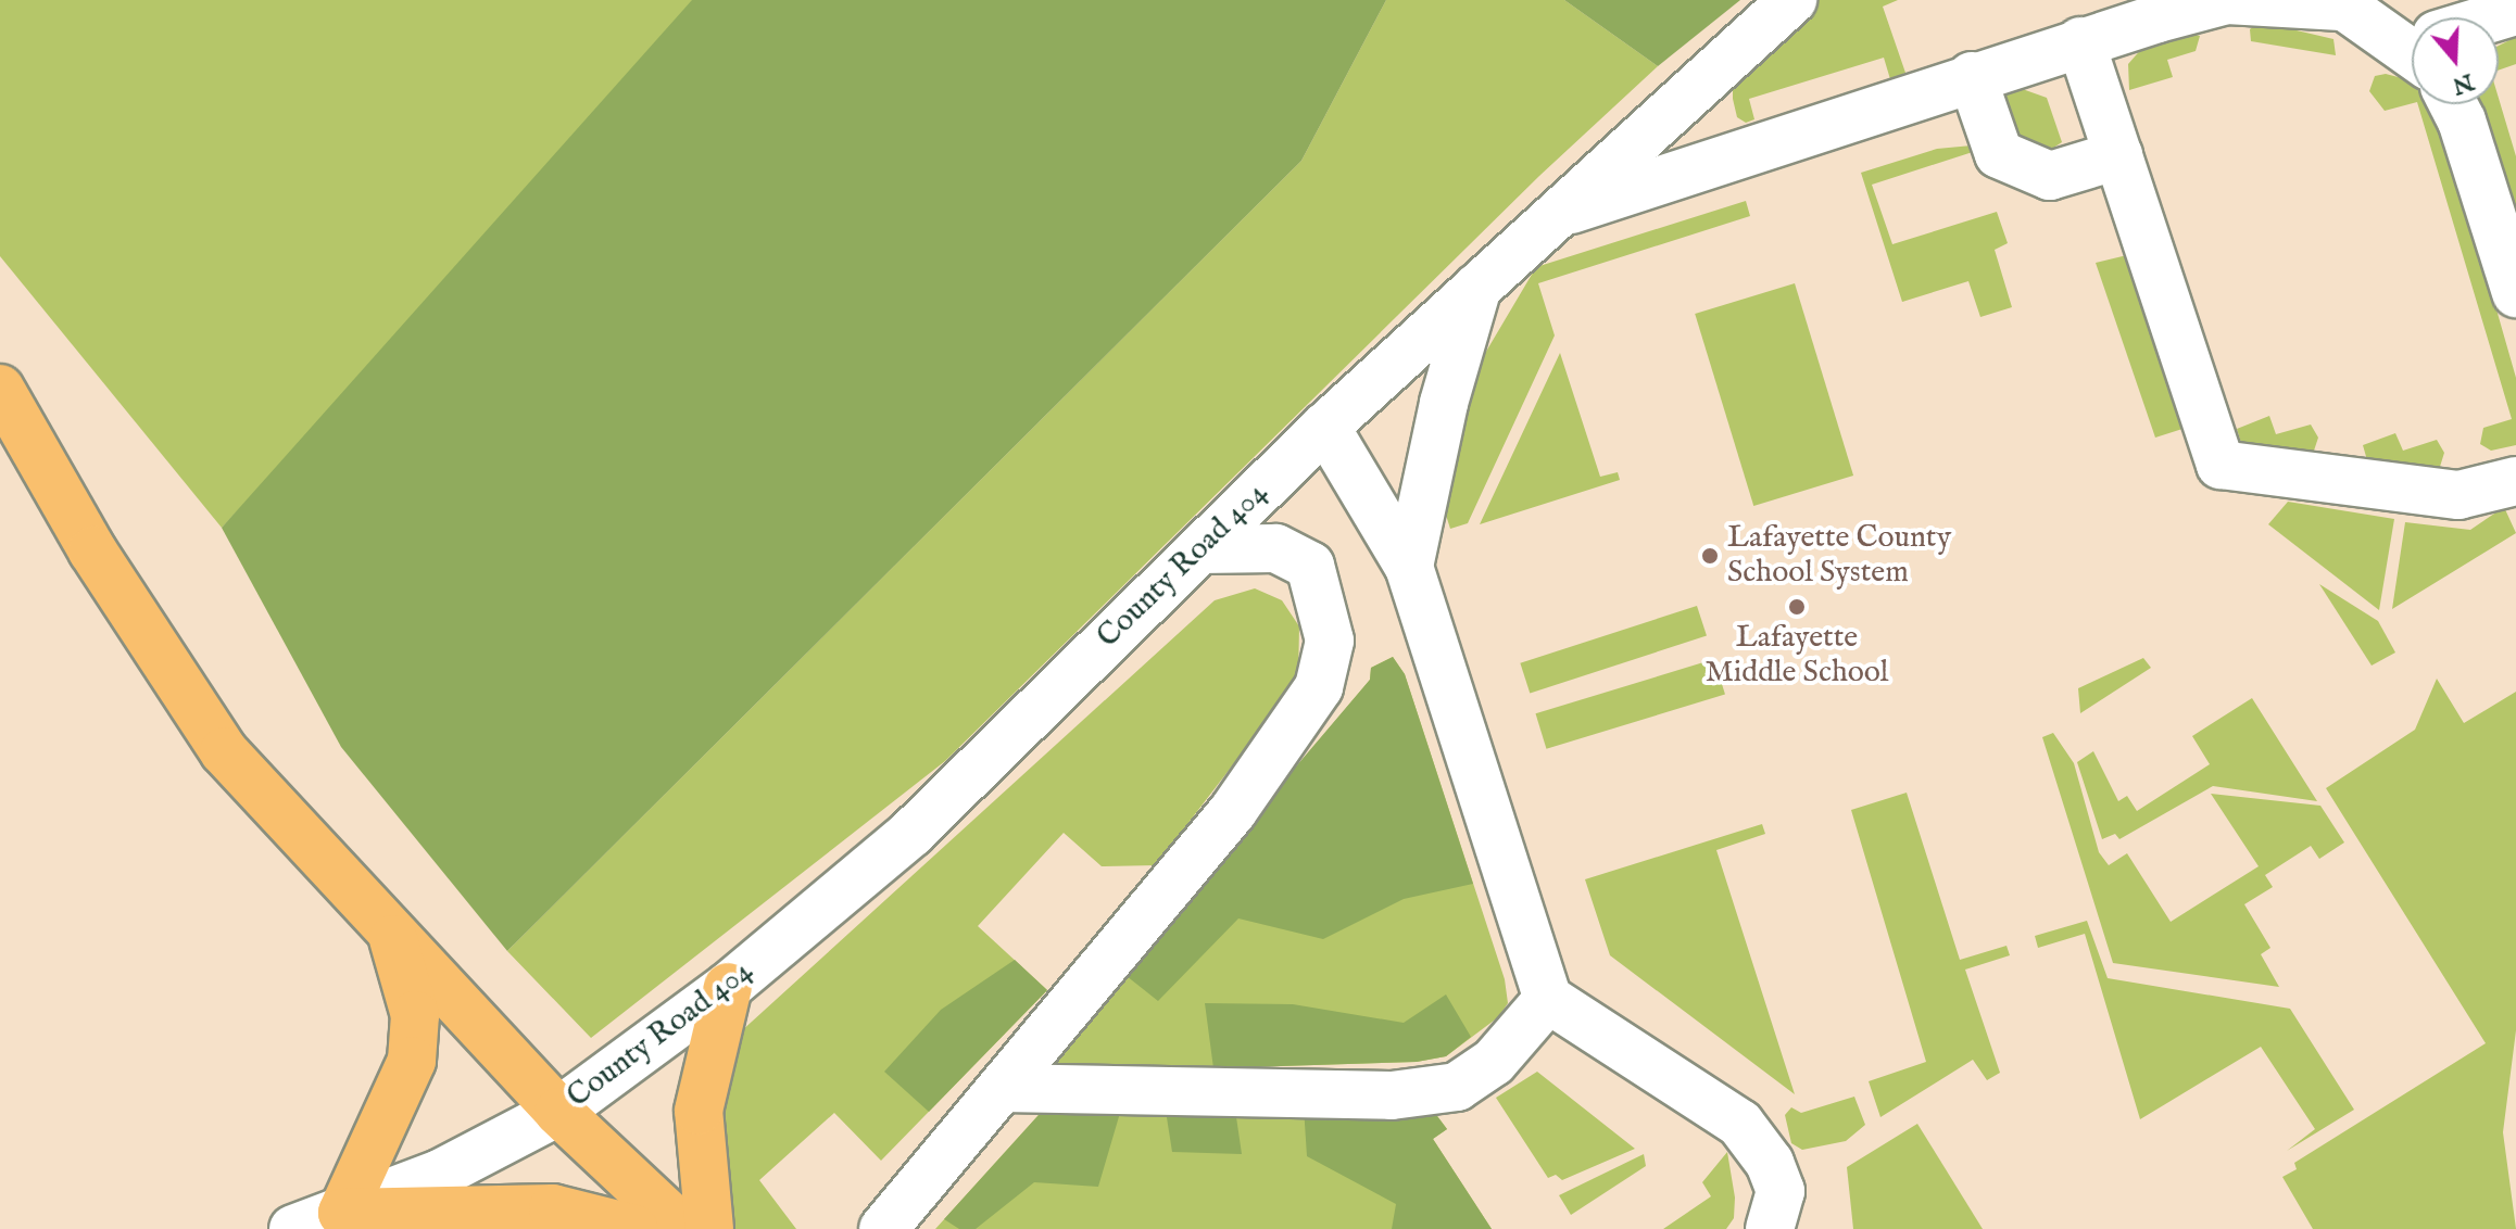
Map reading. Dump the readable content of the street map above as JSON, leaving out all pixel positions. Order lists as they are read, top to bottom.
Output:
{
  "streets": {
    "street": ["County Road 404"]
  },
  "places": ["Lafayette County School System", "Lafayette Middle School"],
  "north": "bottom"
}
